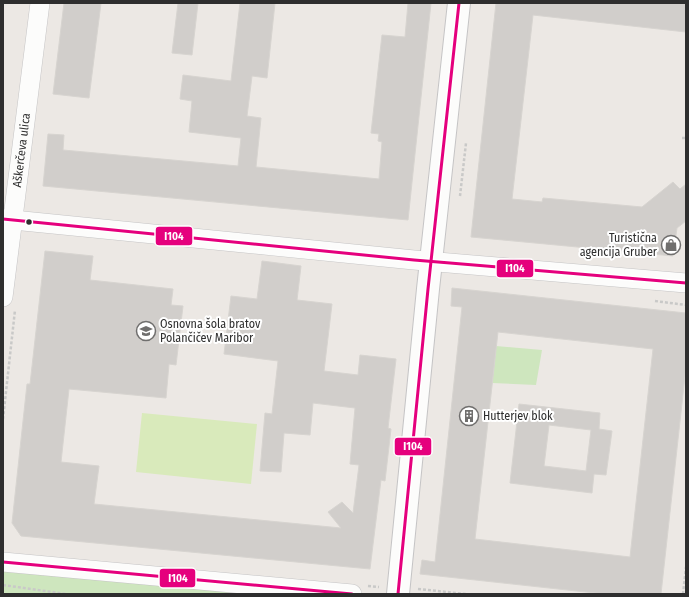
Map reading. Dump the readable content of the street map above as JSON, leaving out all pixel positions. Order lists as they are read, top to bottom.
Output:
{
  "streets": {
    "street": ["Aškerčeva ulica"]
  },
  "places": {
    "shop": ["Turistična agencija Gruber"],
    "school or university": ["Osnovna šola bratov Polančičev Maribor"],
    "building": ["Hutterjev blok"]
  },
  "lines": ["transit line I104"]
}
